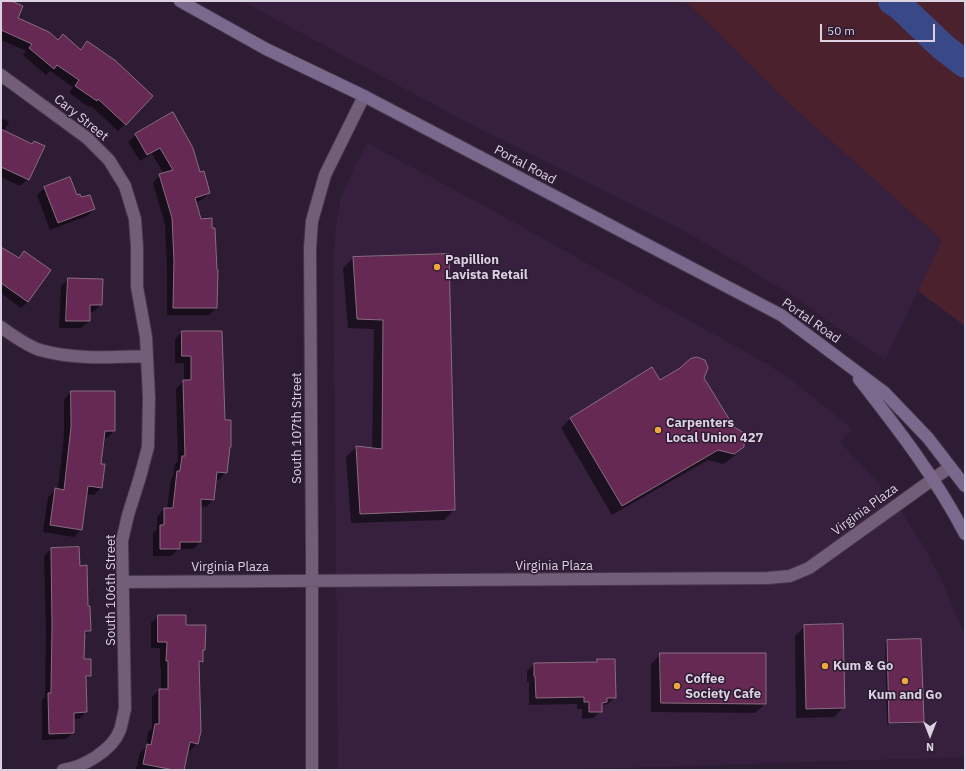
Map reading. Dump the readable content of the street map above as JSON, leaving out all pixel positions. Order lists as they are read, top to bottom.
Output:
{
  "streets": {
    "main road": ["Portal Road"],
    "street": [
      "Cary Street",
      "South 107th Street",
      "Virginia Plaza",
      "South 106th Street"
    ]
  },
  "crossings": [
    ["Cary Street", "South 106th Street"],
    ["Portal Road", "South 107th Street"],
    ["Portal Road", "Virginia Plaza"],
    ["South 107th Street", "Virginia Plaza"],
    ["Virginia Plaza", "South 106th Street"]
  ],
  "places": [
    "Papillion Lavista Retail",
    "Carpenters Local Union 427",
    "Kum & Go",
    "Kum and Go",
    "Coffee Society Cafe"
  ],
  "scale_bar": "50 m",
  "north": "bottom"
}
